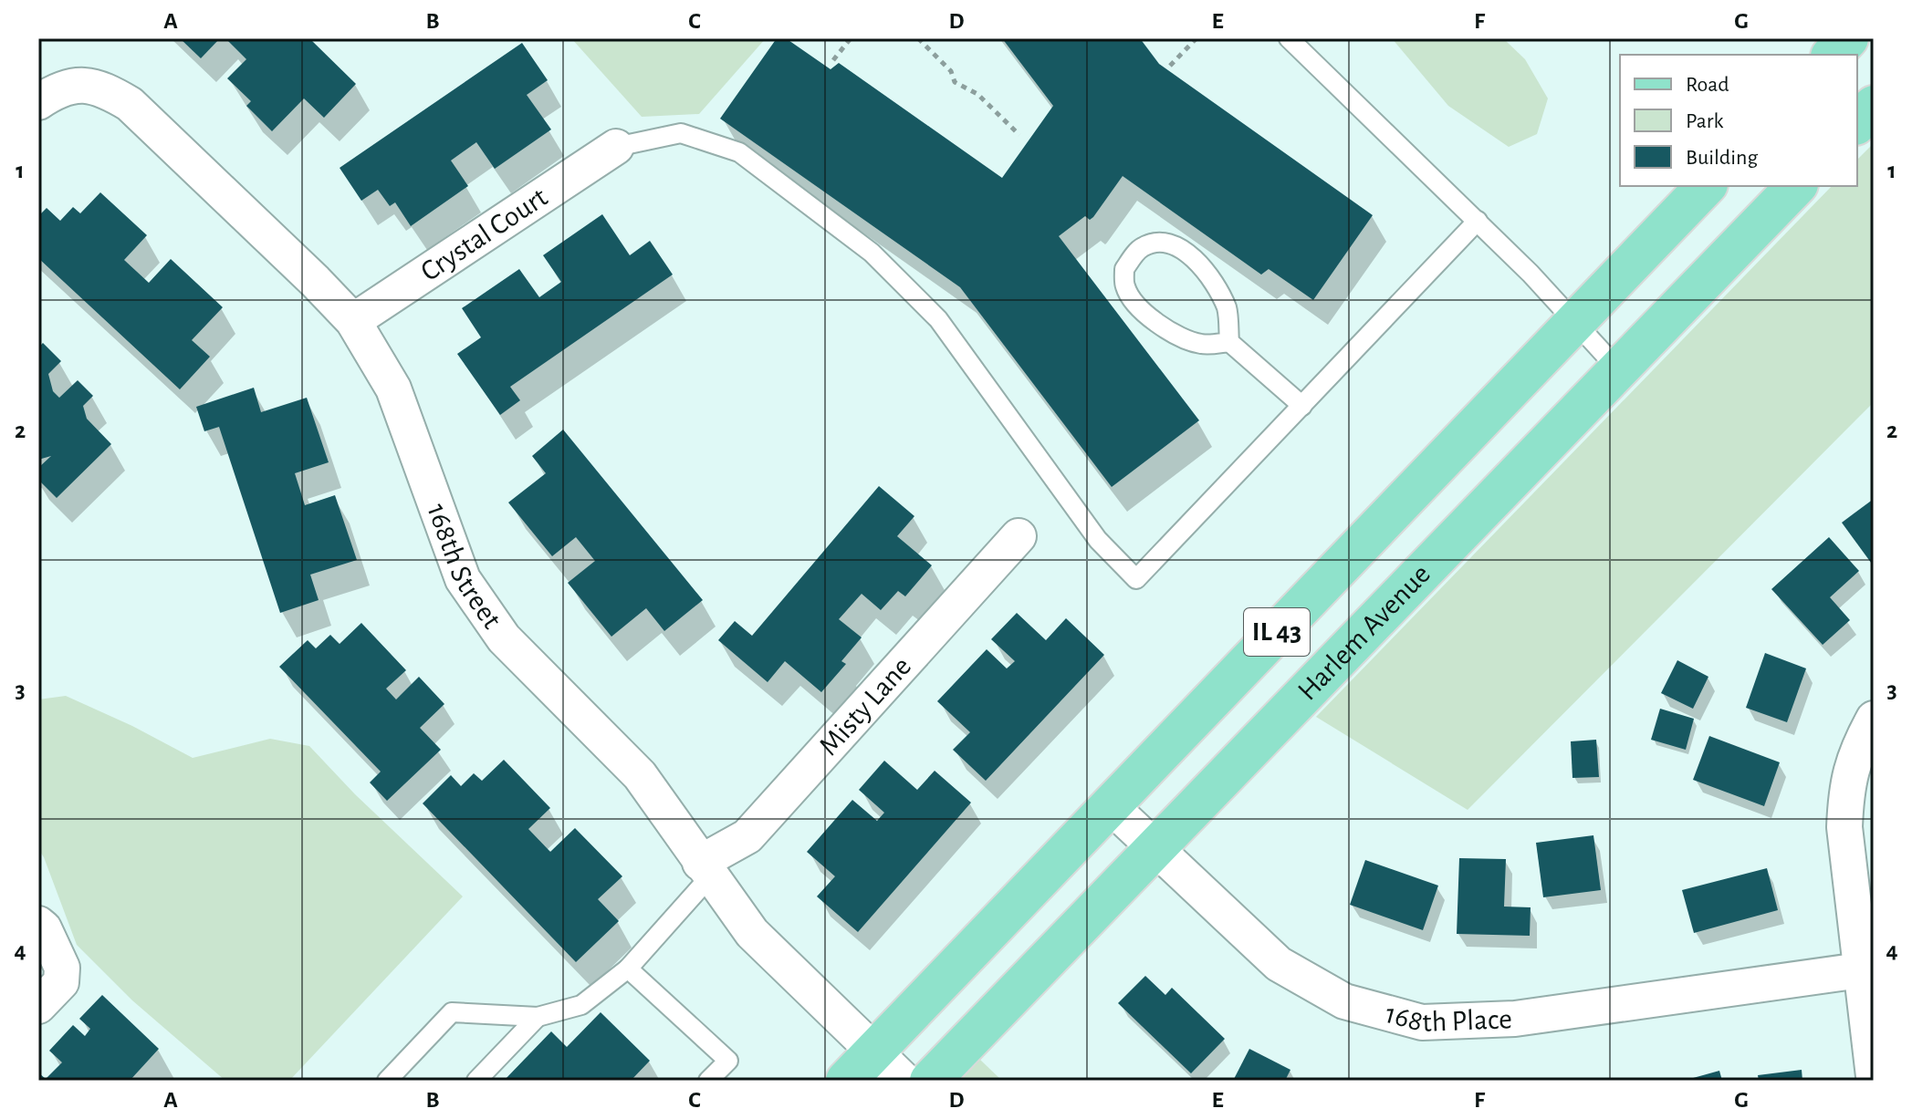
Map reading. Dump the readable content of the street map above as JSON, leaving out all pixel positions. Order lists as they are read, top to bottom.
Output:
{
  "streets": {
    "main road": ["IL 43", "Harlem Avenue"],
    "street": [
      "Crystal Court",
      "168th Street",
      "Misty Lane",
      "168th Place"
    ]
  },
  "crossings": [
    ["Crystal Court", "168th Street"],
    ["168th Street", "IL 43"],
    ["168th Street", "Misty Lane"],
    ["IL 43", "168th Place"],
    ["Harlem Avenue", "168th Place"]
  ],
  "legend": ["Road", "Park", "Building"],
  "grid": {
    "columns": [
      "A",
      "B",
      "C",
      "D",
      "E",
      "F",
      "G"
    ],
    "rows": [
      "1",
      "2",
      "3",
      "4"
    ]
  }
}
